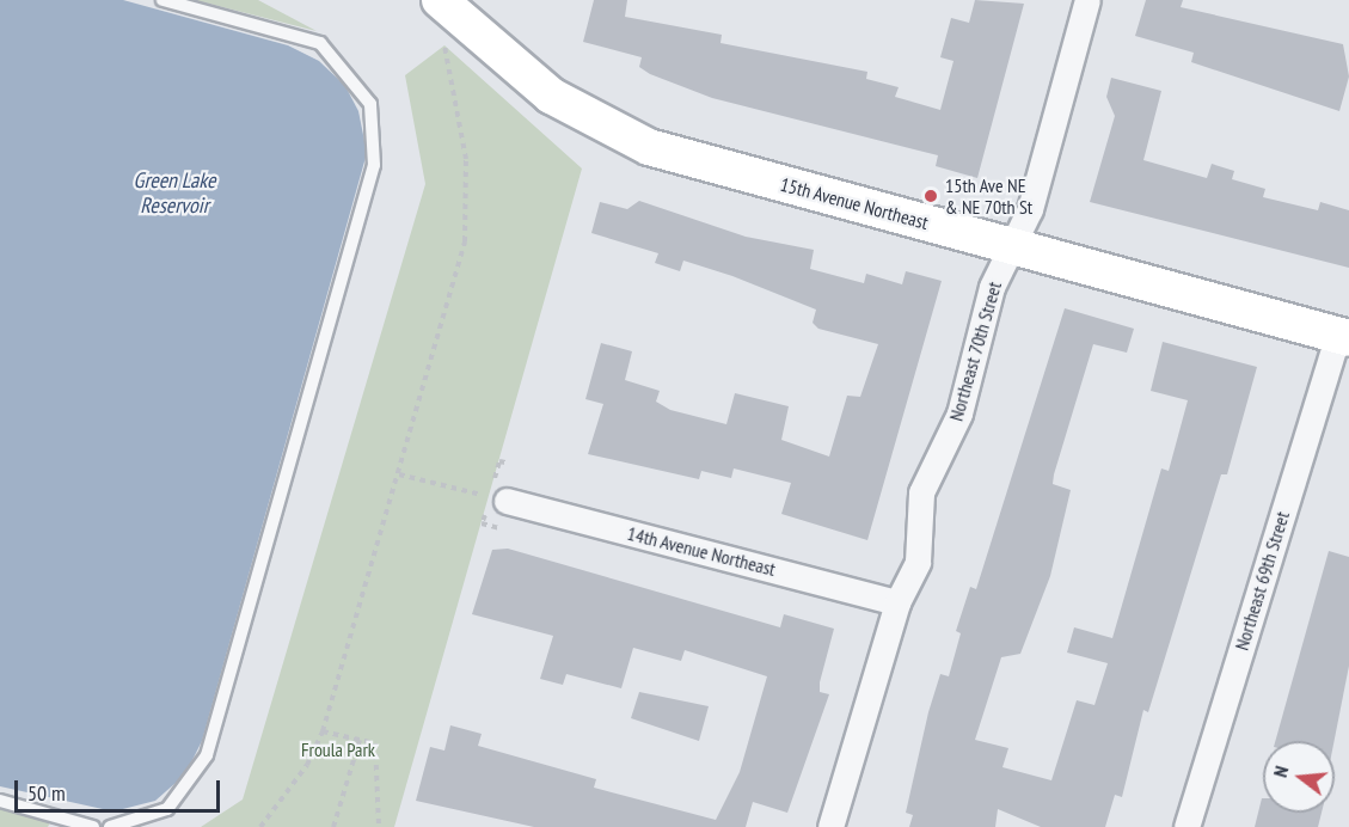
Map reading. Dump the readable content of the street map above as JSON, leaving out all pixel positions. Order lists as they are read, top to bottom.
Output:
{
  "streets": {
    "main road": ["15th Avenue Northeast"],
    "street": ["Northeast 70th Street", "14th Avenue Northeast", "Northeast 69th Street"]
  },
  "crossings": [
    ["15th Avenue Northeast", "Northeast 70th Street"],
    ["15th Avenue Northeast", "Northeast 69th Street"],
    ["Northeast 70th Street", "14th Avenue Northeast"]
  ],
  "water": ["Green Lake Reservoir"],
  "parks": ["Froula Park"],
  "places": ["15th Ave NE & NE 70th St"],
  "scale_bar": "50 m",
  "north": "left"
}
